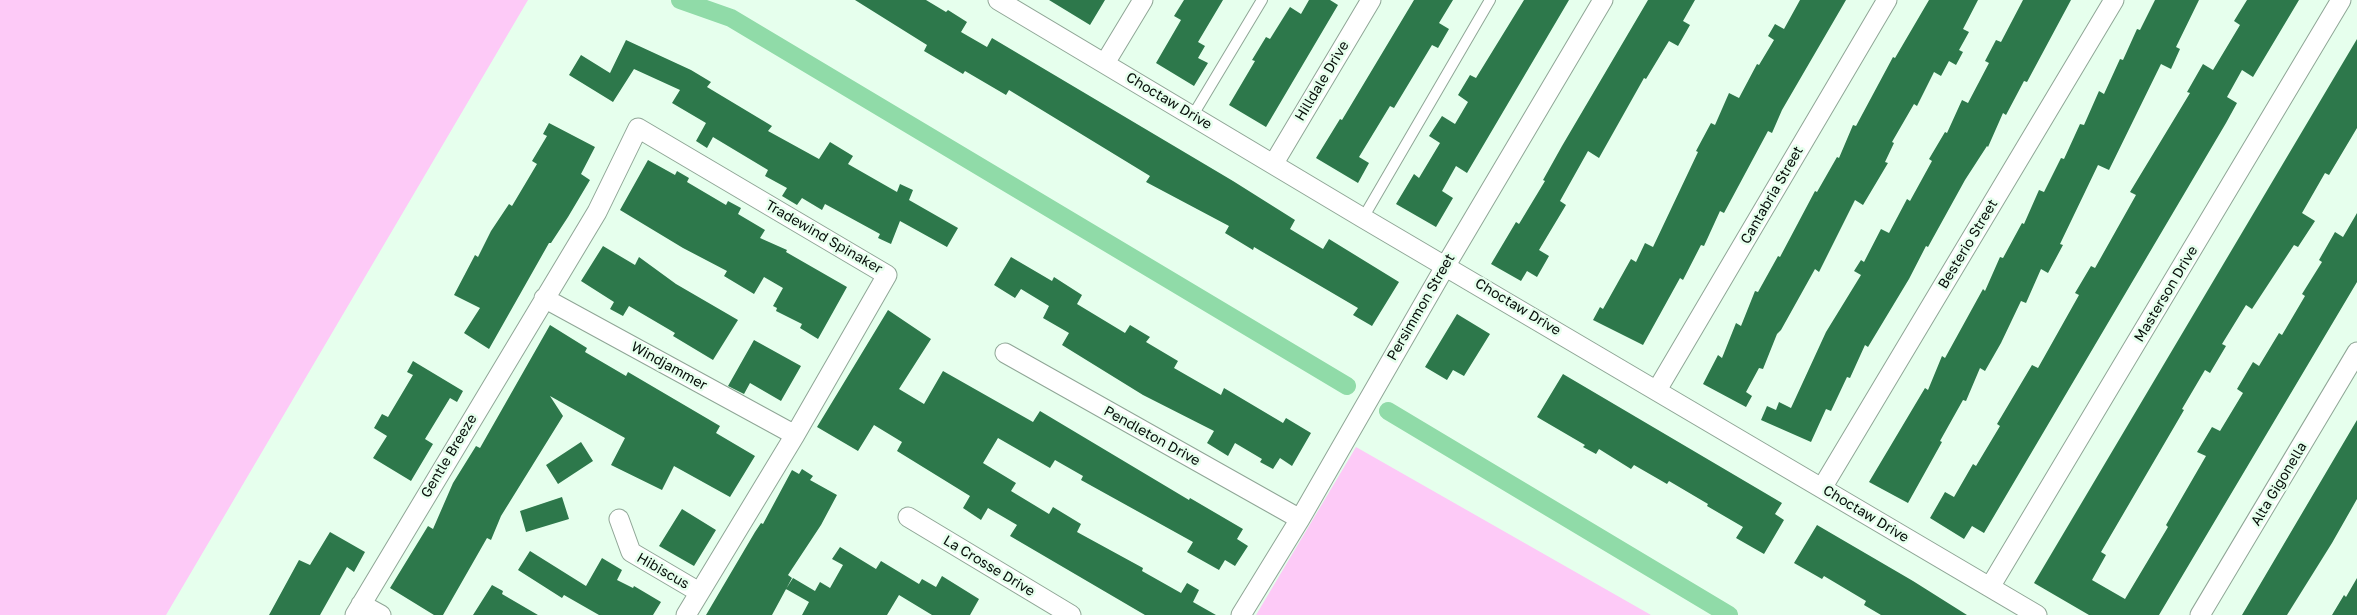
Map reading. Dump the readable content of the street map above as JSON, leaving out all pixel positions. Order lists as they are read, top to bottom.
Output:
{
  "streets": {
    "street": [
      "Hilldale Drive",
      "Choctaw Drive",
      "Cantabria Street",
      "Tradewind Spinaker",
      "Besterio Street",
      "Masterson Drive",
      "Persimmon Street",
      "Windjammer",
      "Pendleton Drive",
      "Gentle Breeze",
      "Alta Gigonella",
      "La Crosse Drive",
      "Hibiscus"
    ]
  },
  "crossings": [
    ["Hilldale Drive", "Choctaw Drive"],
    ["Choctaw Drive", "Cantabria Street"],
    ["Choctaw Drive", "Besterio Street"],
    ["Choctaw Drive", "Masterson Drive"],
    ["Choctaw Drive", "Persimmon Street"],
    ["Tradewind Spinaker", "Windjammer"],
    ["Tradewind Spinaker", "Gentle Breeze"],
    ["Tradewind Spinaker", "Hibiscus"],
    ["Persimmon Street", "Pendleton Drive"],
    ["Windjammer", "Gentle Breeze"]
  ]
}
